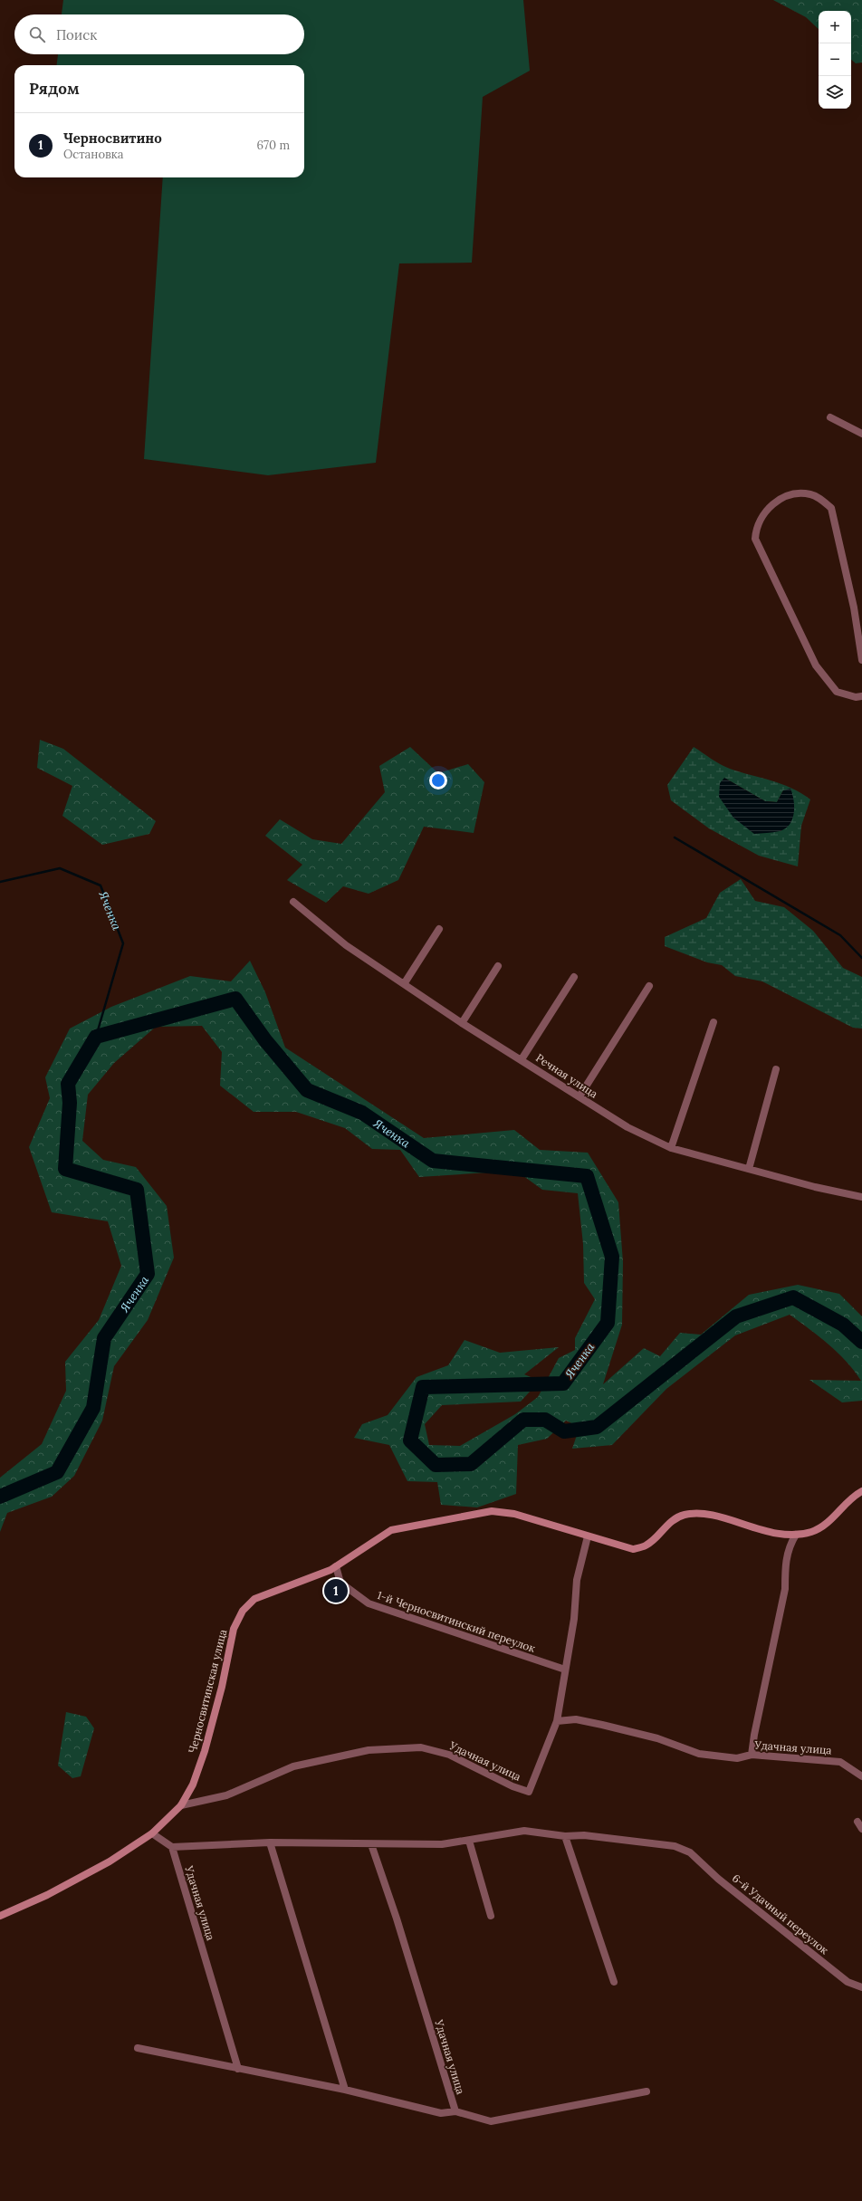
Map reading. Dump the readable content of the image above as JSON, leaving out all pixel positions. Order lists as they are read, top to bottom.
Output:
{
  "streets": {
    "street": [
      "Речная улица",
      "1-й Черносвитинский переулок",
      "Черносвитинская улица",
      "Удачная улица",
      "6-й Удачный переулок"
    ]
  },
  "crossings": [
    ["1-й Черносвитинский переулок", "Черносвитинская улица"],
    ["Черносвитинская улица", "Удачная улица"]
  ],
  "water": ["Яченка"],
  "page": {
    "map_buttons": ["+", "−"],
    "search": "Поиск",
    "heading": "Рядом",
    "list": [
      {
        "mark": "1",
        "name": "Черносвитино",
        "note": "Остановка",
        "value": "670 m"
      }
    ],
    "pins": "1"
  }
}
